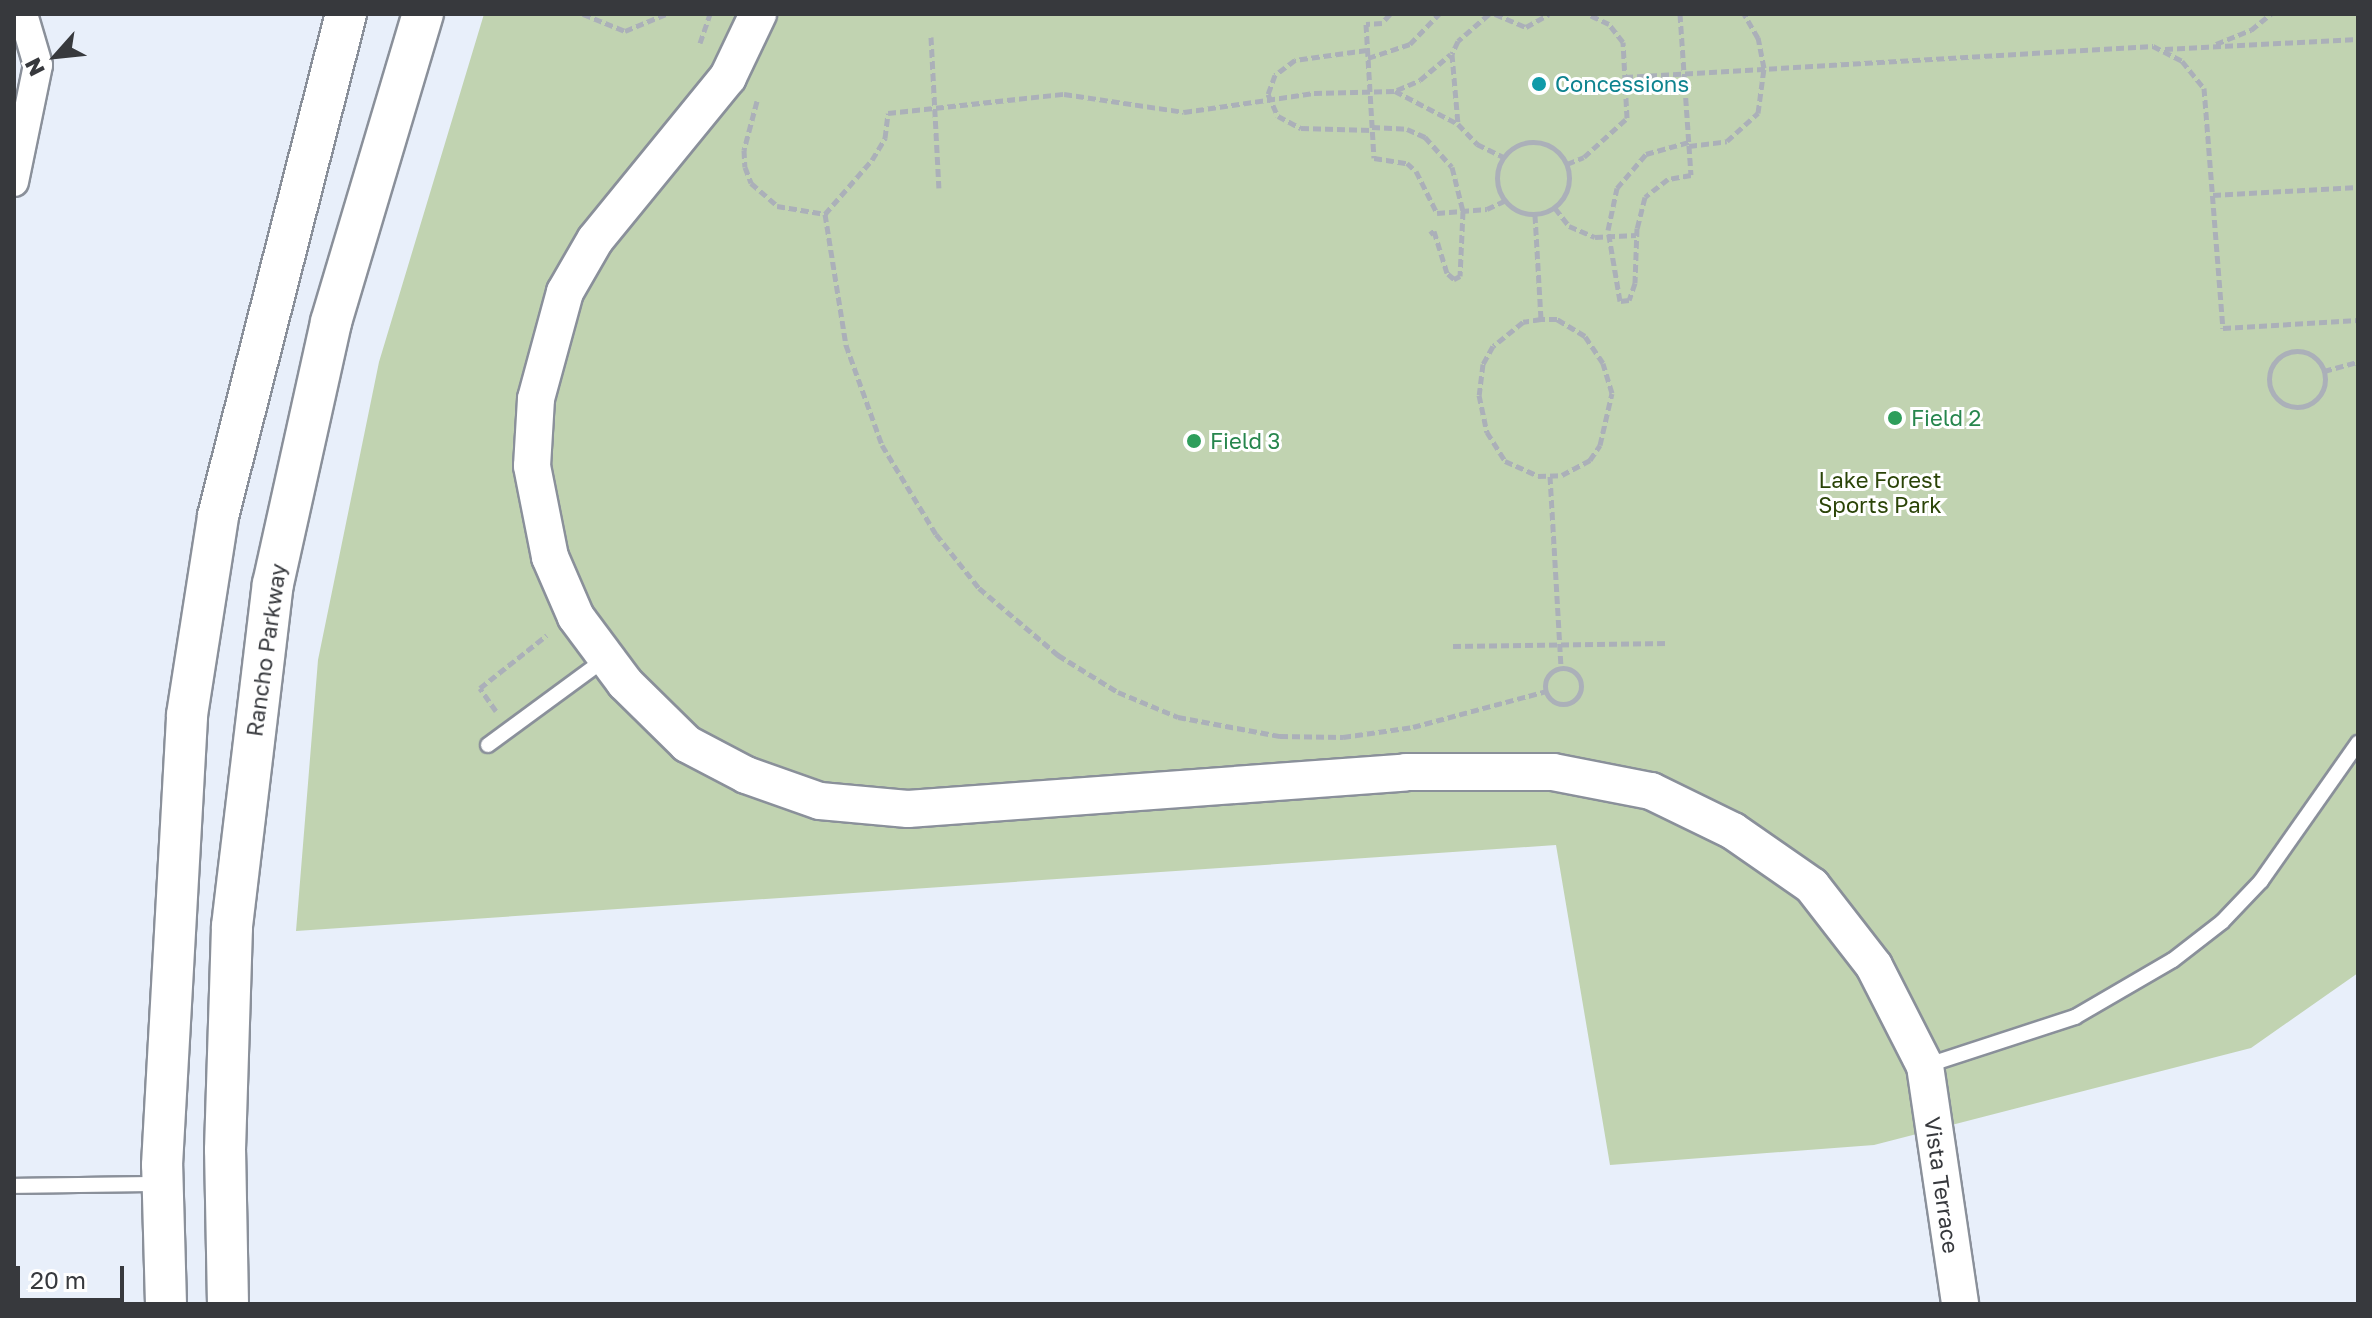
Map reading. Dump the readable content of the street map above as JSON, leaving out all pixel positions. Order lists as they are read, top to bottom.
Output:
{
  "streets": {
    "main road": ["Rancho Parkway"],
    "street": ["Vista Terrace"]
  },
  "parks": ["Lake Forest Sports Park"],
  "places": ["Concessions", "Field 2", "Field 3"],
  "scale_bar": "20 m",
  "north": "bottom left"
}
